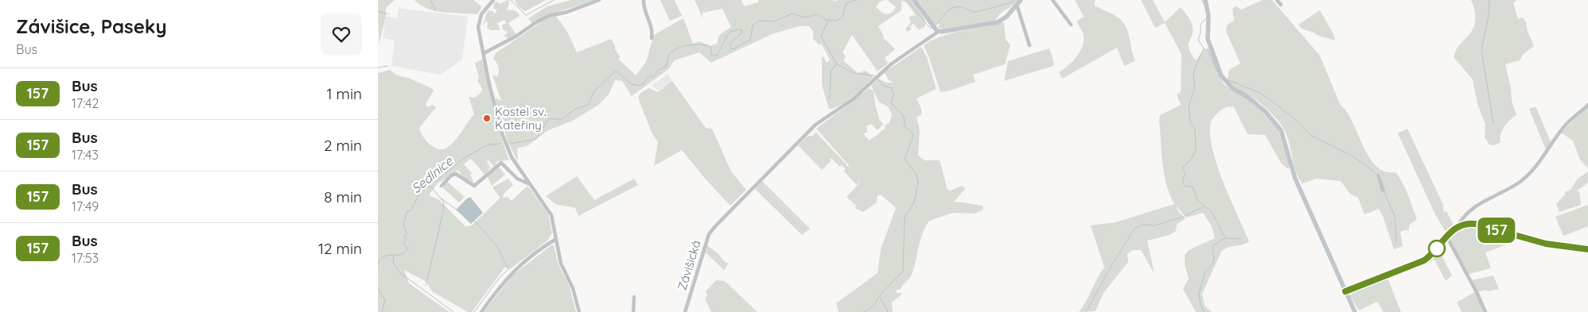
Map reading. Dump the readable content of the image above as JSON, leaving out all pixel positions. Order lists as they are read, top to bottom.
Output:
{
  "streets": {
    "street": ["Závišická"]
  },
  "water": ["Sedlnice"],
  "places": ["Kostel sv. Kateřiny"],
  "lines": ["bus line 157"],
  "page": {
    "heading": ["Závišice, Paseky", "Bus"],
    "on_map": "157",
    "list": [
      {
        "mark": "157",
        "name": "Bus",
        "note": "17:42",
        "value": "1 min"
      },
      {
        "mark": "157",
        "name": "Bus",
        "note": "17:43",
        "value": "2 min"
      },
      {
        "mark": "157",
        "name": "Bus",
        "note": "17:49",
        "value": "8 min"
      },
      {
        "mark": "157",
        "name": "Bus",
        "note": "17:53",
        "value": "12 min"
      }
    ]
  }
}
